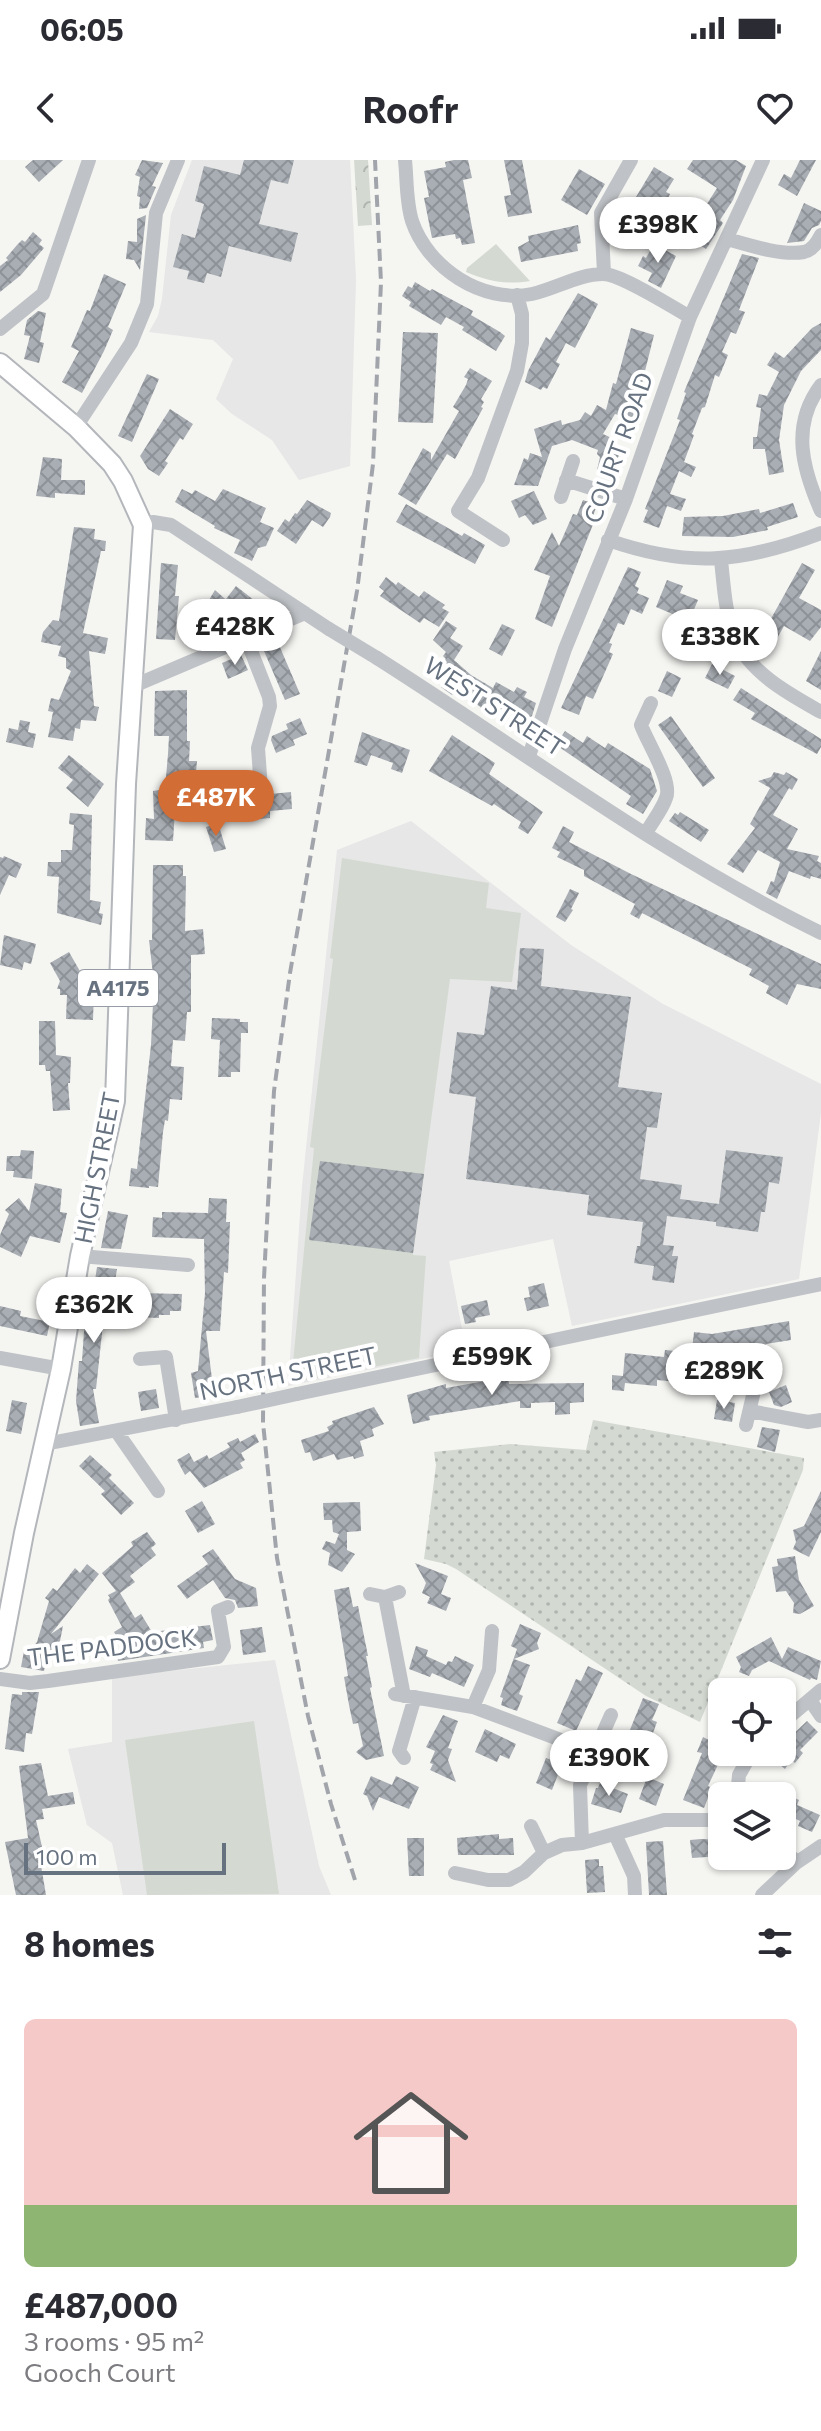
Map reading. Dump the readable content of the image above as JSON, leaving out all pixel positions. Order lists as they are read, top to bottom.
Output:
{
  "streets": {
    "main road": ["A4175", "HIGH STREET"],
    "street": [
      "COURT ROAD",
      "WEST STREET",
      "NORTH STREET",
      "THE PADDOCK"
    ]
  },
  "crossings": [
    ["COURT ROAD", "WEST STREET"],
    ["WEST STREET", "A4175"],
    ["WEST STREET", "HIGH STREET"],
    ["A4175", "HIGH STREET"],
    ["HIGH STREET", "NORTH STREET"]
  ],
  "scale_bar": "100 m",
  "page": {
    "status": "06:05",
    "header": "Roofr",
    "price": [
      "£398K",
      "£428K",
      "£338K",
      "£487K",
      "£362K",
      "£599K",
      "£289K",
      "£390K"
    ],
    "scale": "100 m",
    "heading": "8 homes",
    "list": [
      {
        "name": "£487,000",
        "note": "3 rooms · 95 m² · Gooch Court"
      }
    ]
  }
}
